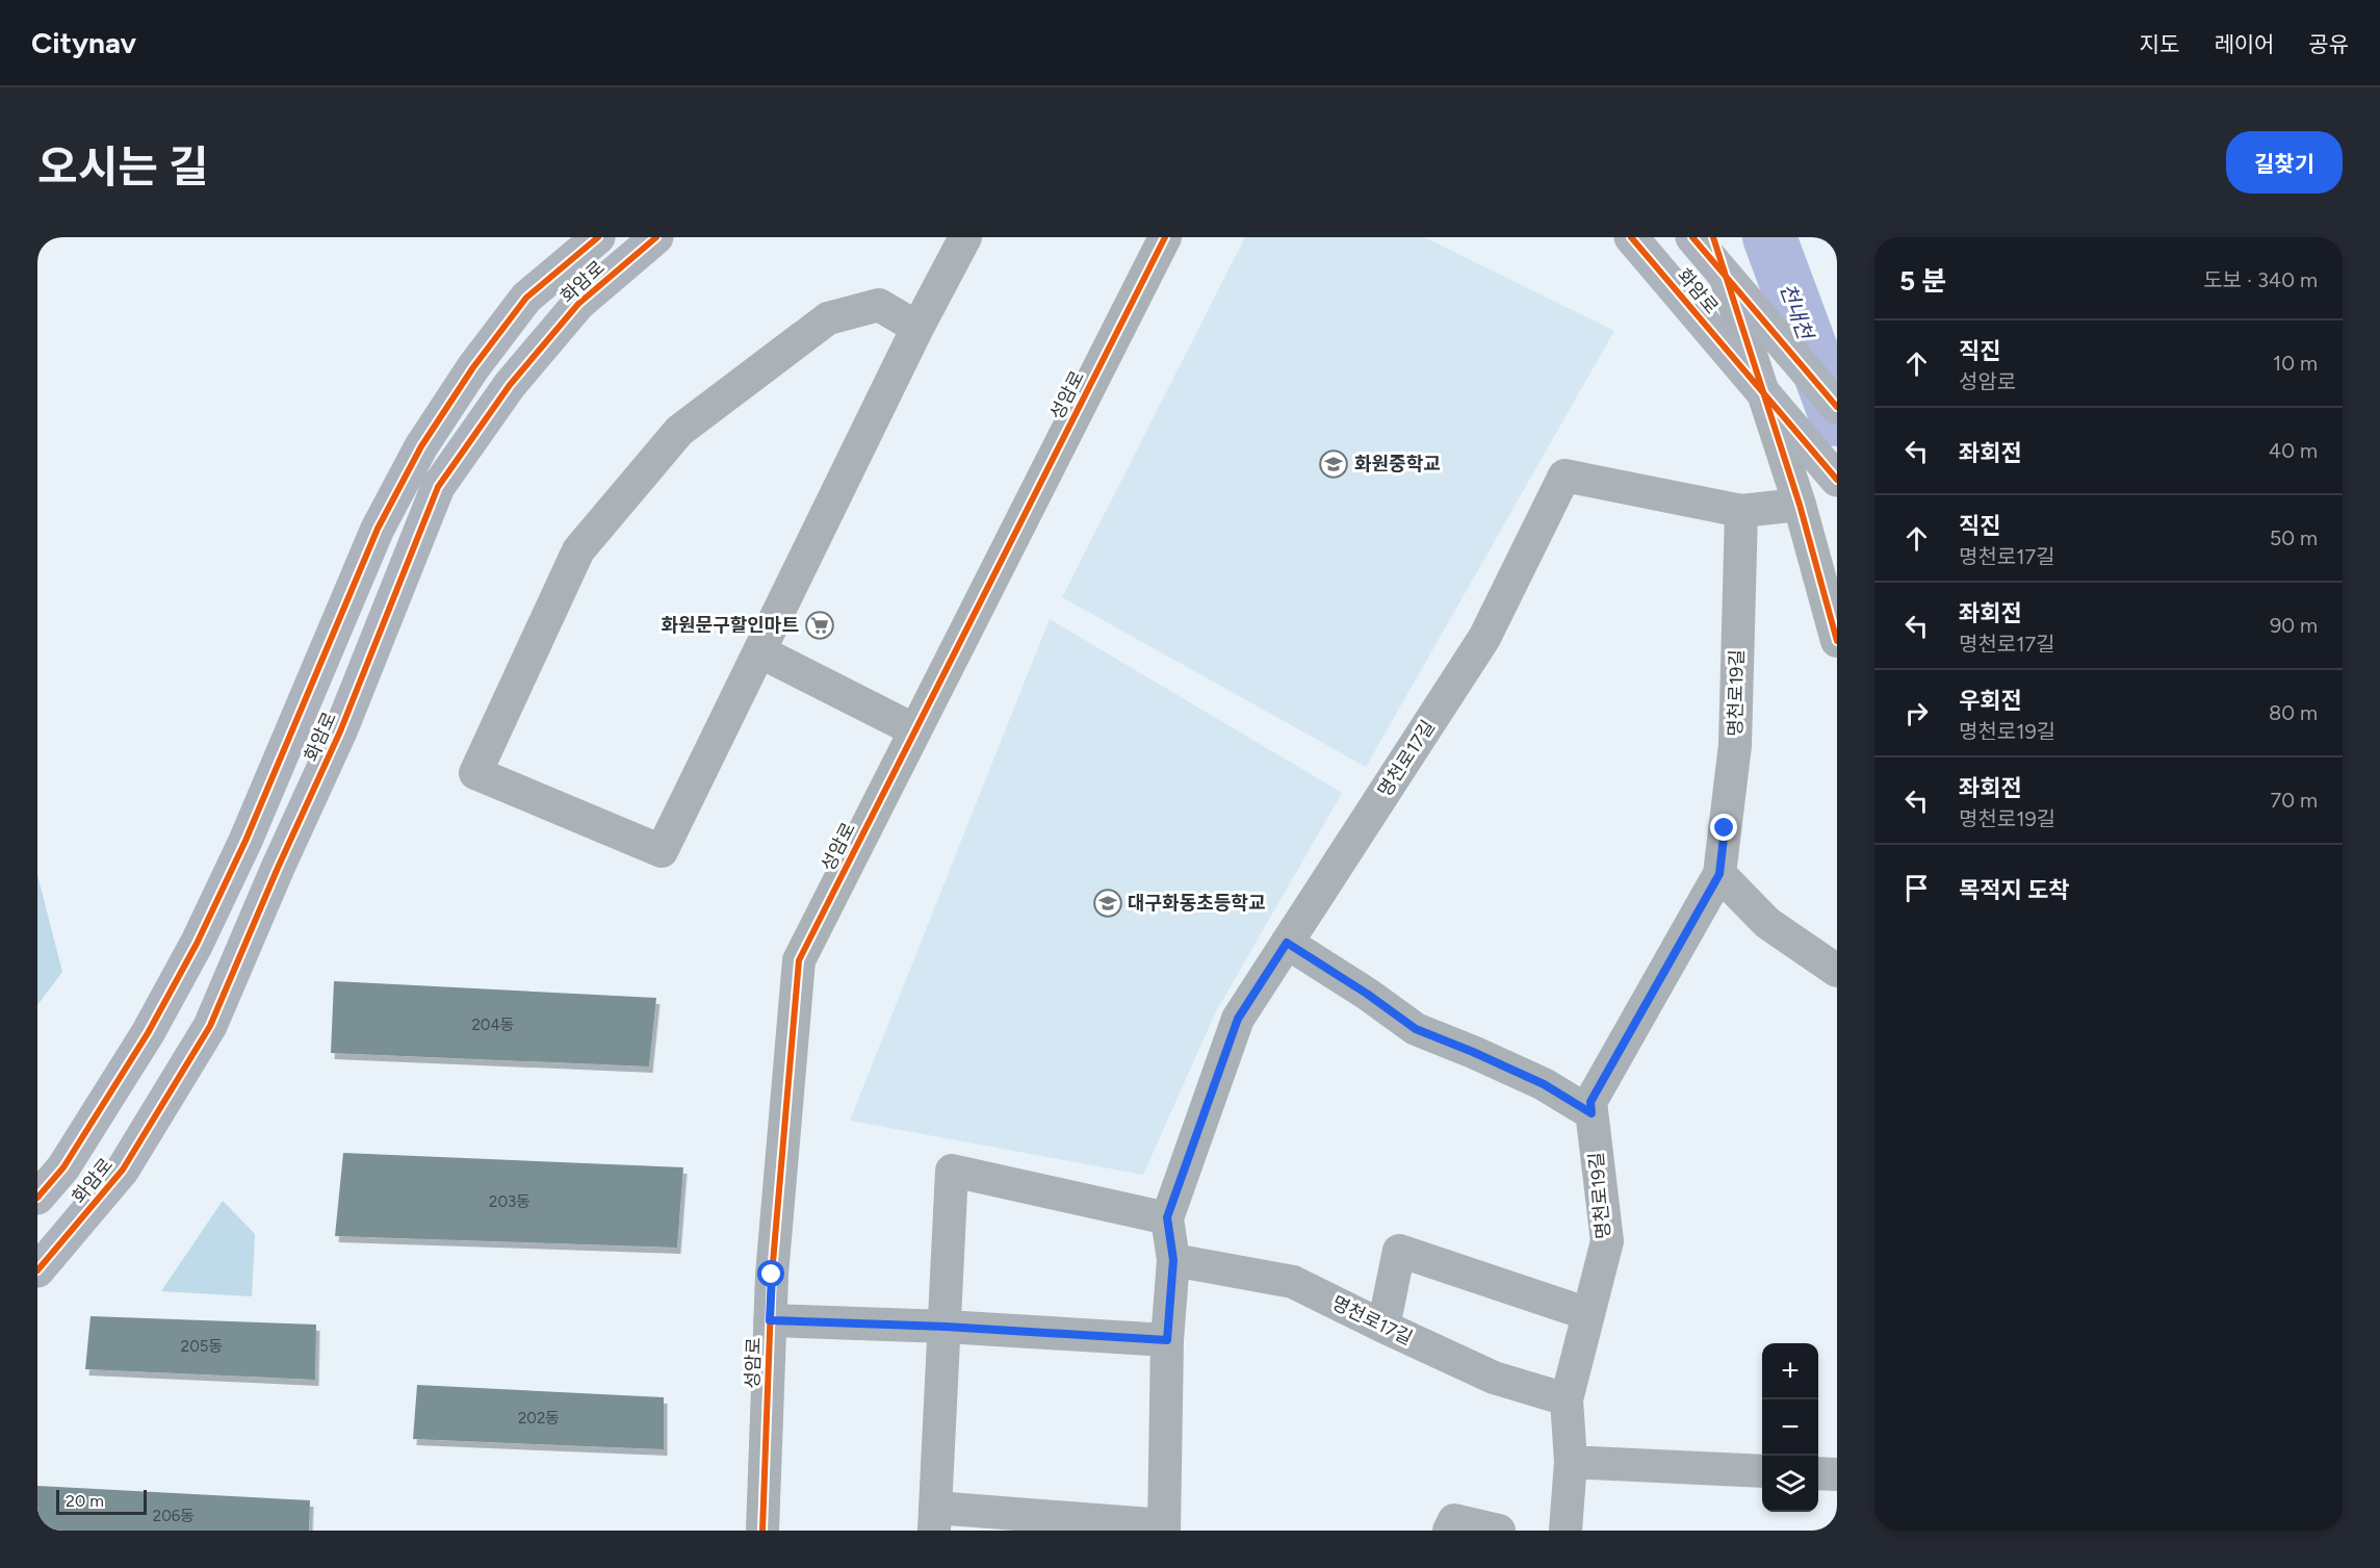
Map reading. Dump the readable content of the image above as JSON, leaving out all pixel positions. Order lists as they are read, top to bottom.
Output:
{
  "streets": {
    "main road": ["화암로"],
    "street": ["성암로", "명천로19길", "명천로17길"]
  },
  "crossings": [
    ["명천로19길", "명천로17길"]
  ],
  "water": ["천내천"],
  "places": {
    "school or university": ["화원중학교", "대구화동초등학교"],
    "supermarket": ["화원문구할인마트"]
  },
  "house_numbers": [
    "204동",
    "203동",
    "205동",
    "202동",
    "206동"
  ],
  "scale_bar": "20 m",
  "page": {
    "header": "Citynav",
    "nav": ["지도", "레이어", "공유"],
    "title": "오시는 길",
    "buttons": "길찾기",
    "heading": ["5 분", "도보 · 340 m"],
    "list": [
      ["직진", "성암로", "10 m"],
      ["좌회전", "40 m"],
      ["직진", "명천로17길", "50 m"],
      ["좌회전", "명천로17길", "90 m"],
      ["우회전", "명천로19길", "80 m"],
      ["좌회전", "명천로19길", "70 m"],
      "목적지 도착"
    ],
    "map_buttons": ["+", "−"],
    "scale": "20 m"
  }
}
